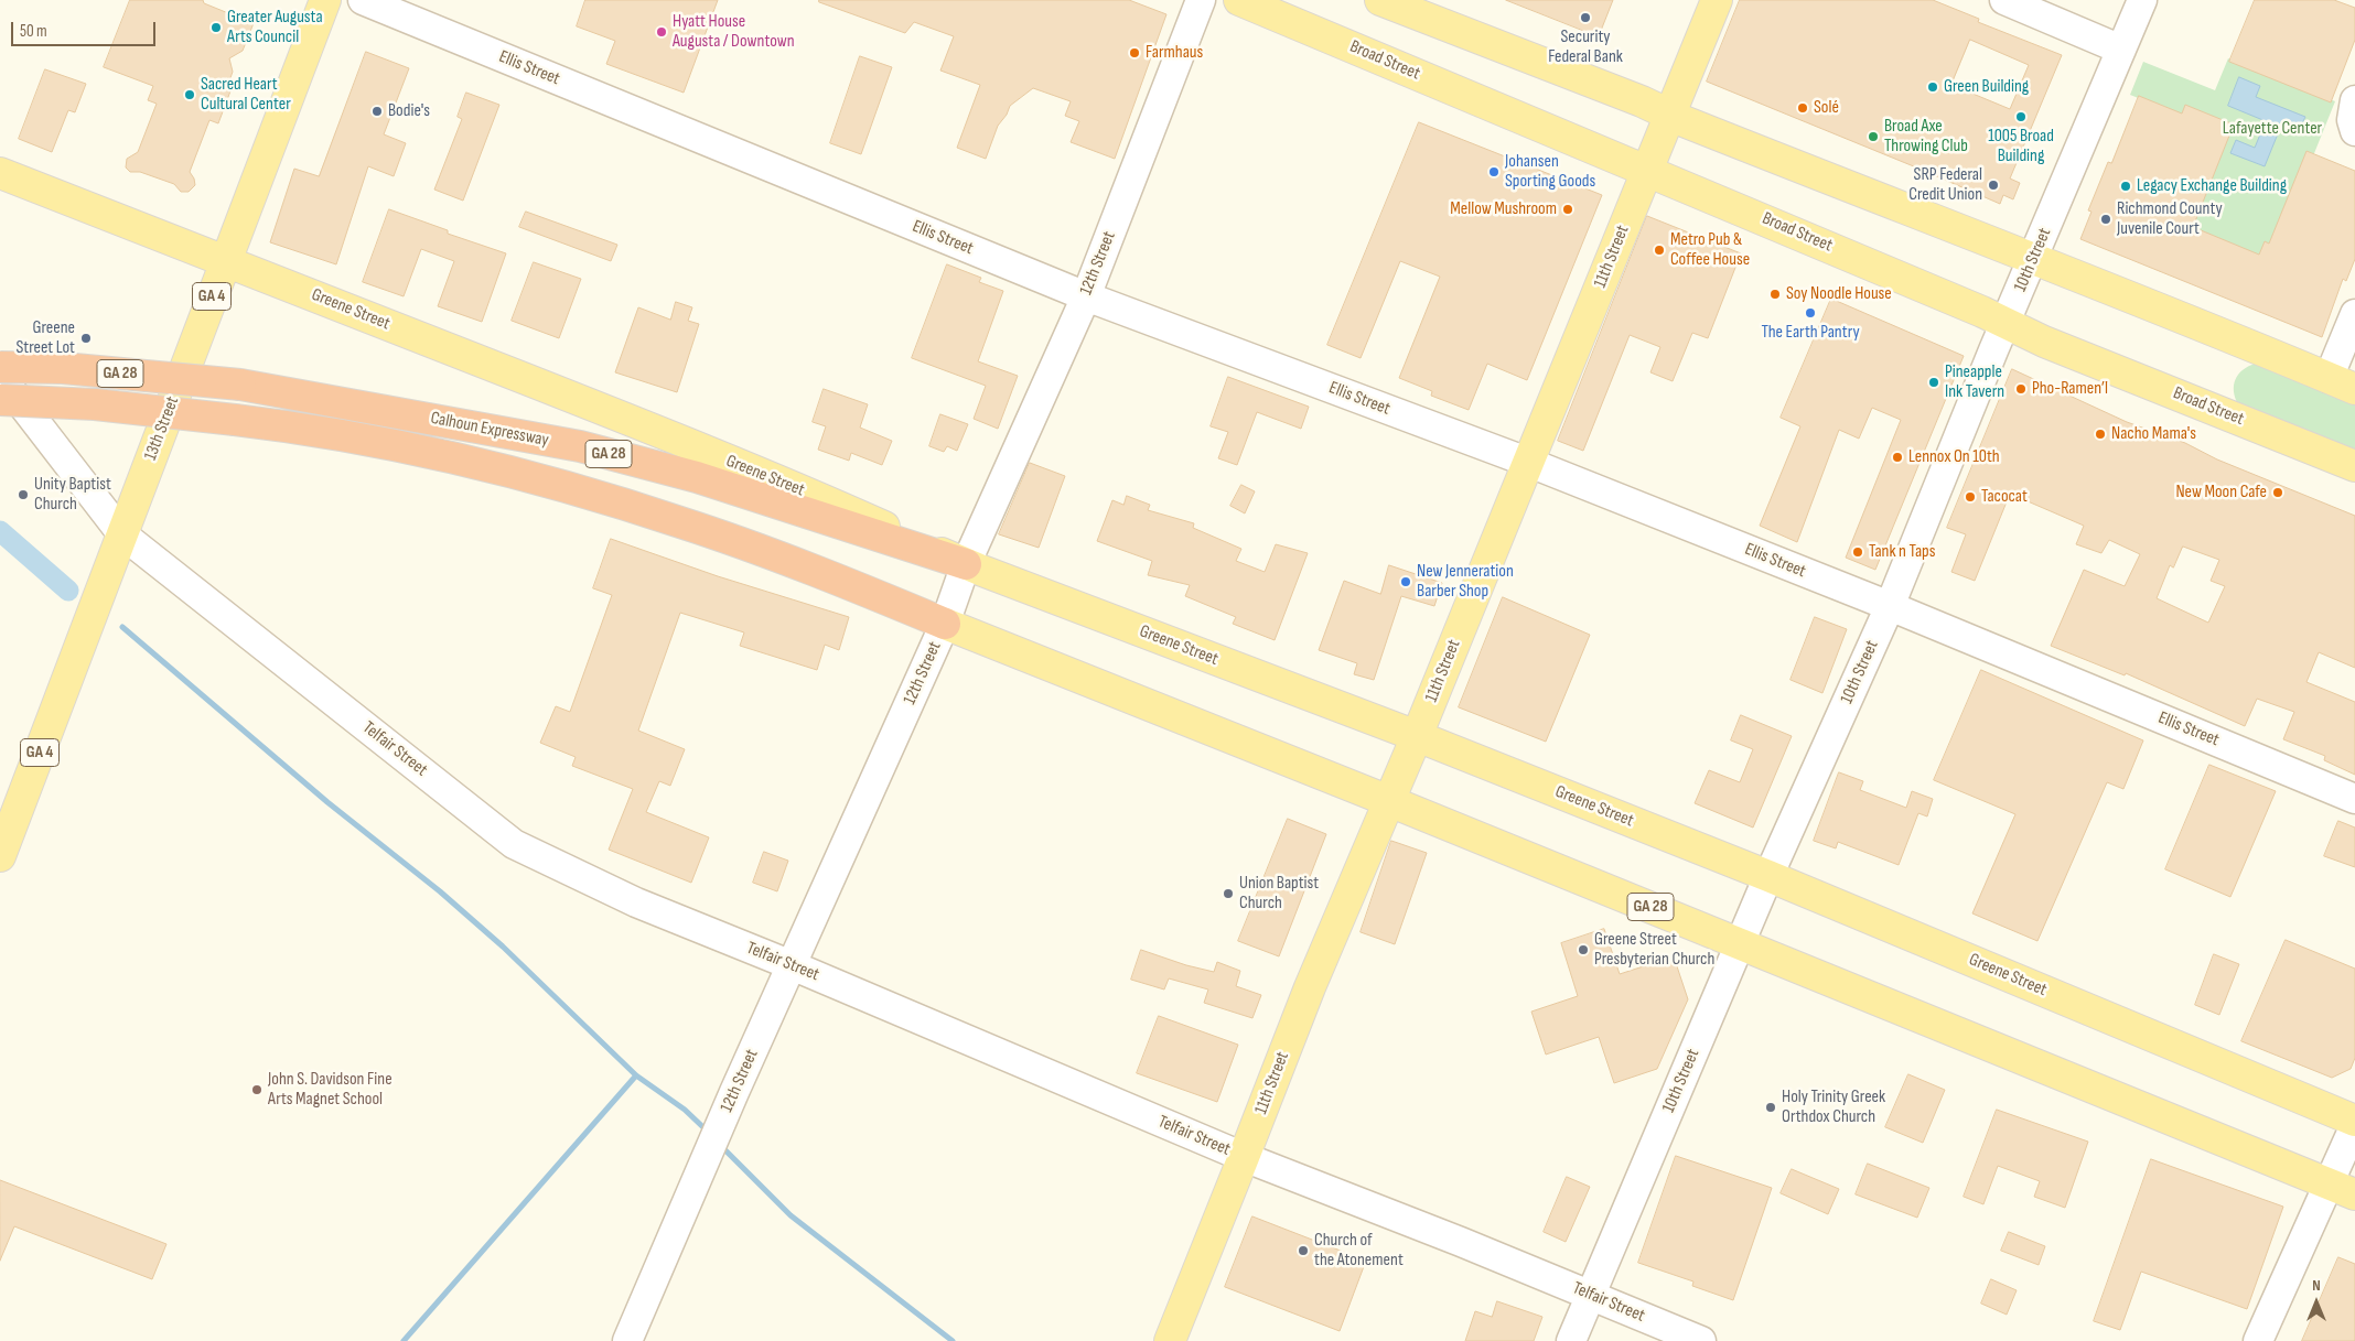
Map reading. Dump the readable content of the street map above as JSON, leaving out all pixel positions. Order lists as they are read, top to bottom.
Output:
{
  "streets": {
    "highway": ["GA 28", "Calhoun Expressway"],
    "main road": [
      "Broad Street",
      "11th Street",
      "GA 4",
      "Greene Street",
      "13th Street"
    ],
    "street": [
      "Ellis Street",
      "10th Street",
      "12th Street",
      "Telfair Street"
    ]
  },
  "crossings": [
    ["Broad Street", "11th Street"],
    ["Broad Street", "10th Street"],
    ["Ellis Street", "11th Street"],
    ["Ellis Street", "10th Street"],
    ["Ellis Street", "12th Street"],
    ["11th Street", "Greene Street"],
    ["11th Street", "GA 28"],
    ["11th Street", "Telfair Street"],
    ["10th Street", "Greene Street"],
    ["10th Street", "GA 28"],
    ["10th Street", "Telfair Street"],
    ["12th Street", "Greene Street"],
    ["12th Street", "GA 28"],
    ["12th Street", "Calhoun Expressway"],
    ["12th Street", "Telfair Street"],
    ["Greene Street", "13th Street"],
    ["Greene Street", "Calhoun Expressway"],
    ["GA 28", "Calhoun Expressway"],
    ["13th Street", "Telfair Street"]
  ],
  "parks": ["Lafayette Center"],
  "places": [
    "Security Federal Bank",
    "Greater Augusta Arts Council",
    "Hyatt House Augusta / Downtown",
    "Farmhaus",
    "Green Building",
    "Sacred Heart Cultural Center",
    "Solé",
    "Bodie's",
    "1005 Broad Building",
    "Broad Axe Throwing Club",
    "Johansen Sporting Goods",
    "SRP Federal Credit Union",
    "Legacy Exchange Building",
    "Mellow Mushroom",
    "Richmond County Juvenile Court",
    "Metro Pub & Coffee House",
    "Soy Noodle House",
    "The Earth Pantry",
    "Greene Street Lot",
    "Pineapple Ink Tavern",
    "Pho-Ramen’l",
    "Nacho Mama's",
    "Lennox On 10th",
    "New Moon Cafe",
    "Unity Baptist Church",
    "Tacocat",
    "Tank n Taps",
    "New Jenneration Barber Shop",
    "Union Baptist Church",
    "Greene Street Presbyterian Church",
    "John S. Davidson Fine Arts Magnet School",
    "Holy Trinity Greek Orthdox Church",
    "Church of the Atonement"
  ],
  "scale_bar": "50 m",
  "north": "top"
}
